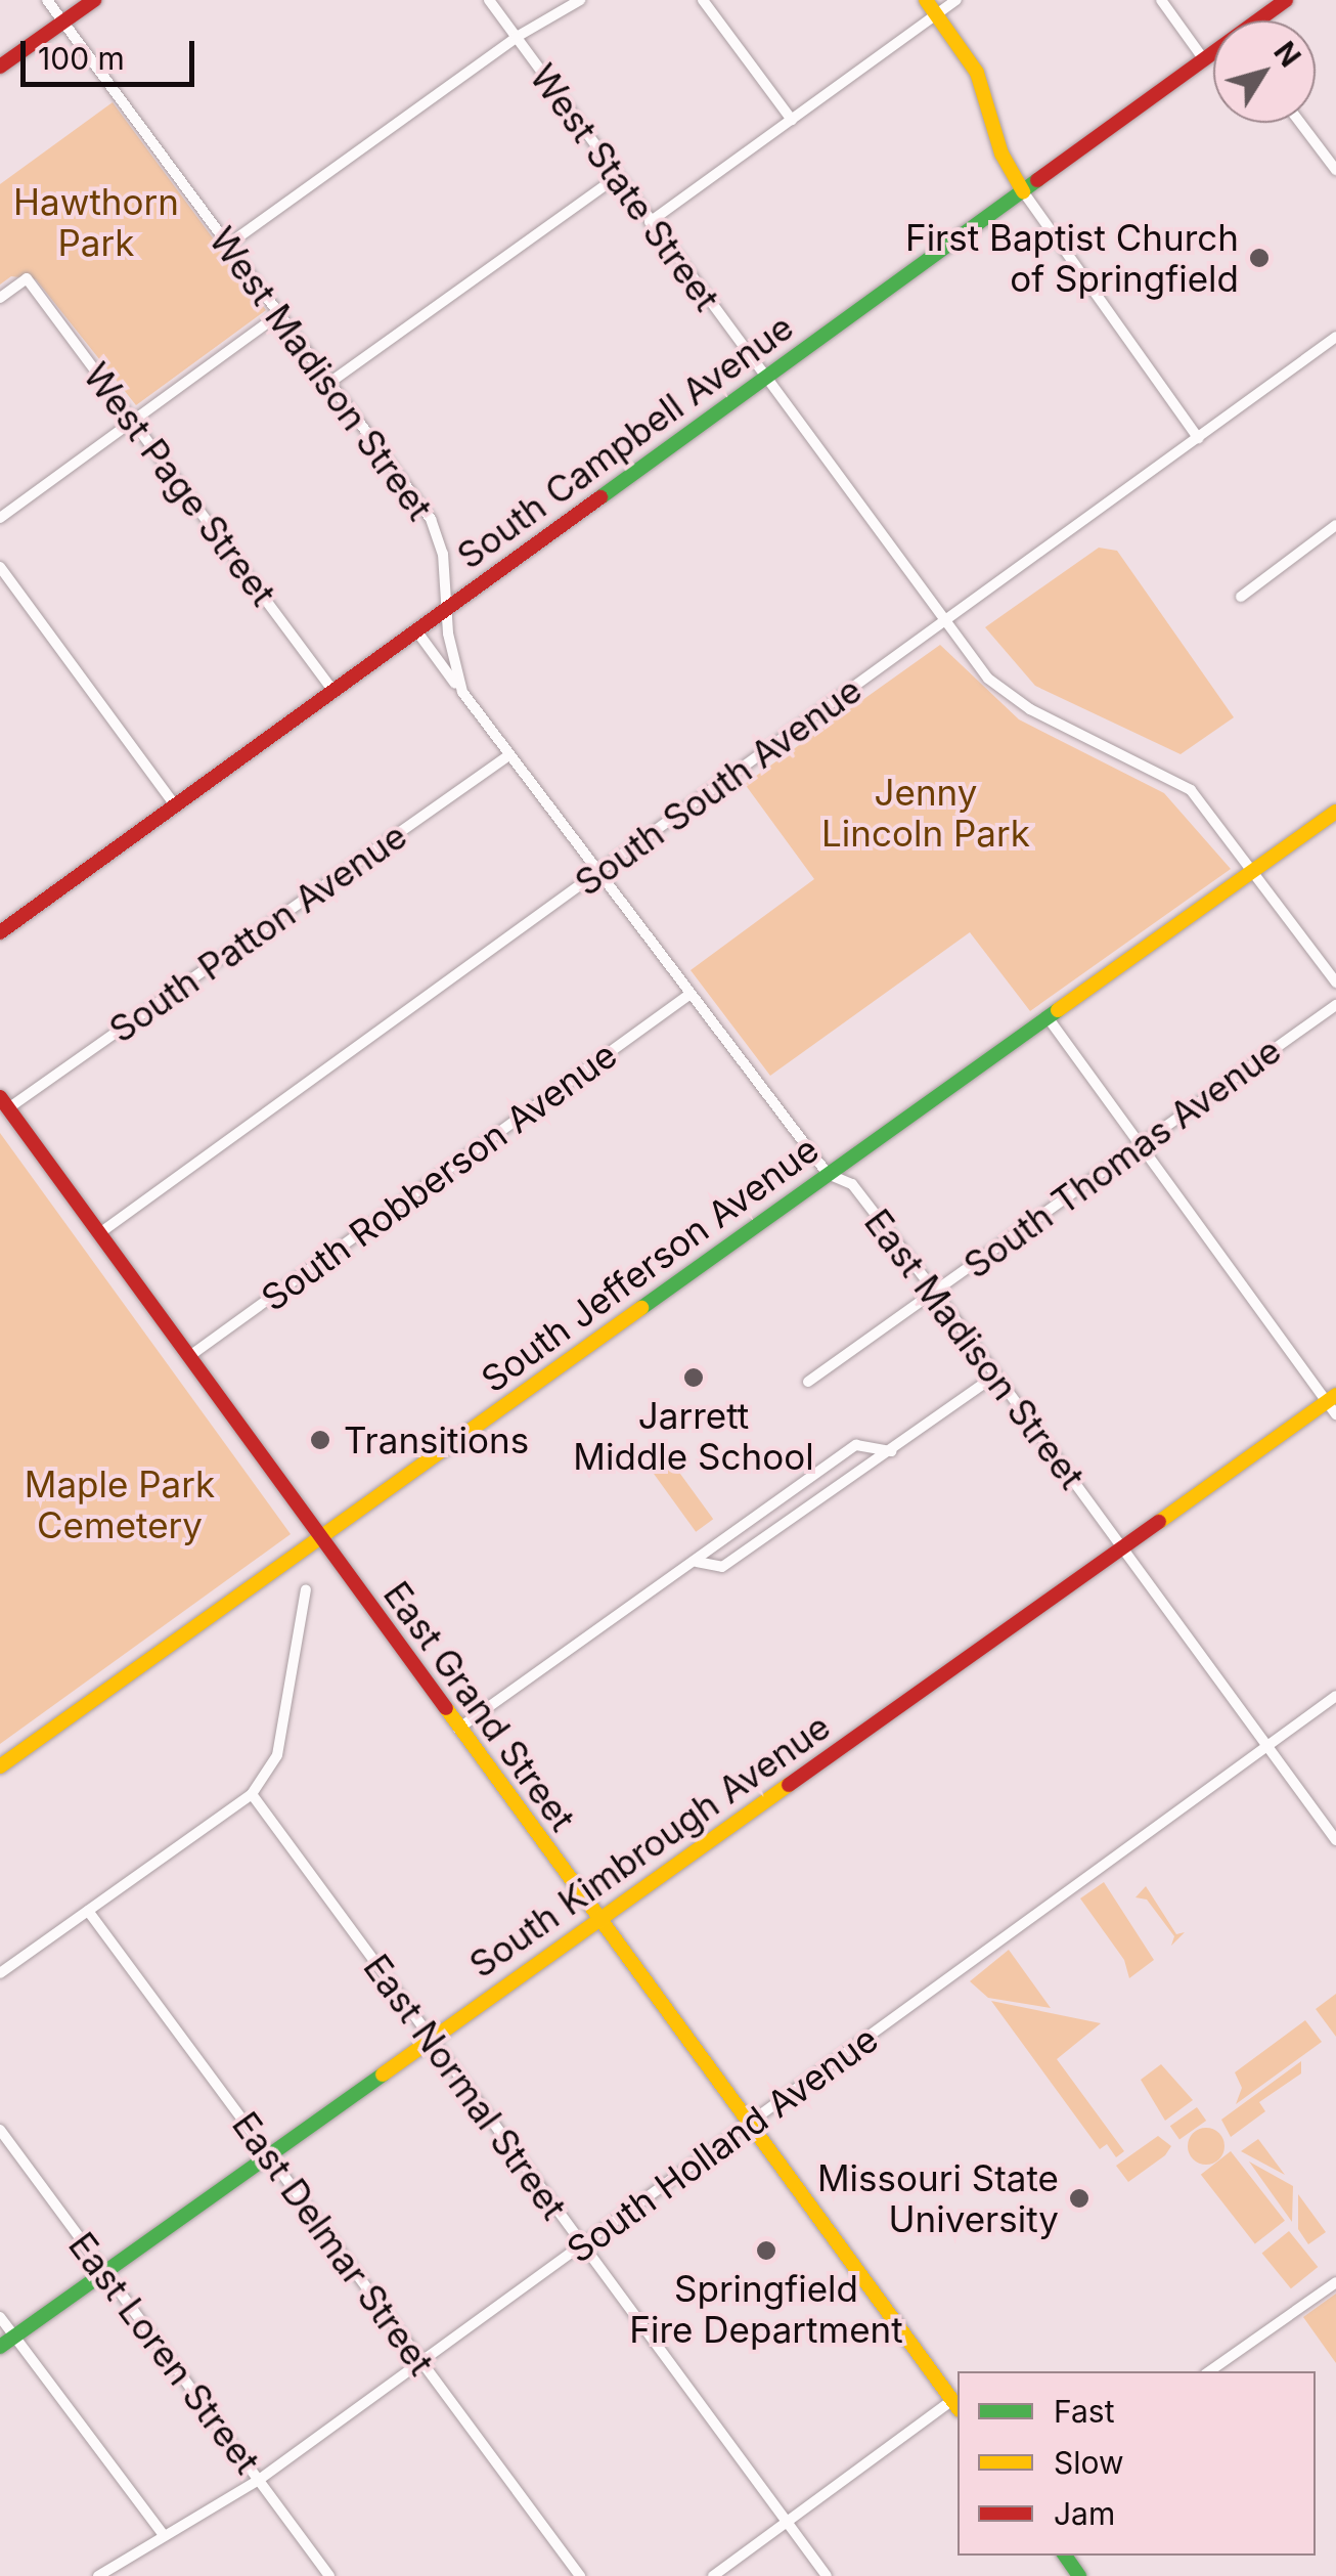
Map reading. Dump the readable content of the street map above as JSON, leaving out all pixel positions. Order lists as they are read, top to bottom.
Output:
{
  "streets": {
    "main road": [
      "South Campbell Avenue",
      "South Jefferson Avenue",
      "East Grand Street",
      "South Kimbrough Avenue"
    ],
    "street": [
      "West State Street",
      "West Madison Street",
      "West Page Street",
      "South South Avenue",
      "South Patton Avenue",
      "South Thomas Avenue",
      "South Robberson Avenue",
      "East Madison Street",
      "East Normal Street",
      "South Holland Avenue",
      "East Delmar Street",
      "East Loren Street"
    ]
  },
  "crossings": [
    ["West State Street", "South Campbell Avenue"],
    ["West State Street", "South South Avenue"],
    ["West State Street", "South Jefferson Avenue"],
    ["West Madison Street", "South Campbell Avenue"],
    ["West Madison Street", "South South Avenue"],
    ["West Madison Street", "South Patton Avenue"],
    ["West Madison Street", "East Madison Street"],
    ["South Campbell Avenue", "West Page Street"],
    ["South South Avenue", "East Madison Street"],
    ["South South Avenue", "East Grand Street"],
    ["South Patton Avenue", "East Grand Street"],
    ["South Thomas Avenue", "East Madison Street"],
    ["South Robberson Avenue", "East Madison Street"],
    ["South Robberson Avenue", "East Grand Street"],
    ["South Jefferson Avenue", "East Madison Street"],
    ["South Jefferson Avenue", "East Grand Street"],
    ["East Madison Street", "South Kimbrough Avenue"],
    ["East Madison Street", "South Holland Avenue"],
    ["East Grand Street", "South Kimbrough Avenue"],
    ["East Grand Street", "South Holland Avenue"],
    ["South Kimbrough Avenue", "East Normal Street"],
    ["South Kimbrough Avenue", "East Delmar Street"],
    ["South Kimbrough Avenue", "East Loren Street"],
    ["East Normal Street", "South Holland Avenue"],
    ["South Holland Avenue", "East Delmar Street"],
    ["South Holland Avenue", "East Loren Street"]
  ],
  "parks": ["Hawthorn Park", "Jenny Lincoln Park", "Maple Park Cemetery"],
  "places": [
    "First Baptist Church of Springfield",
    "Jarrett Middle School",
    "Transitions",
    "Missouri State University",
    "Springfield Fire Department"
  ],
  "legend": ["Fast", "Slow", "Jam"],
  "scale_bar": "100 m",
  "north": "top right"
}
